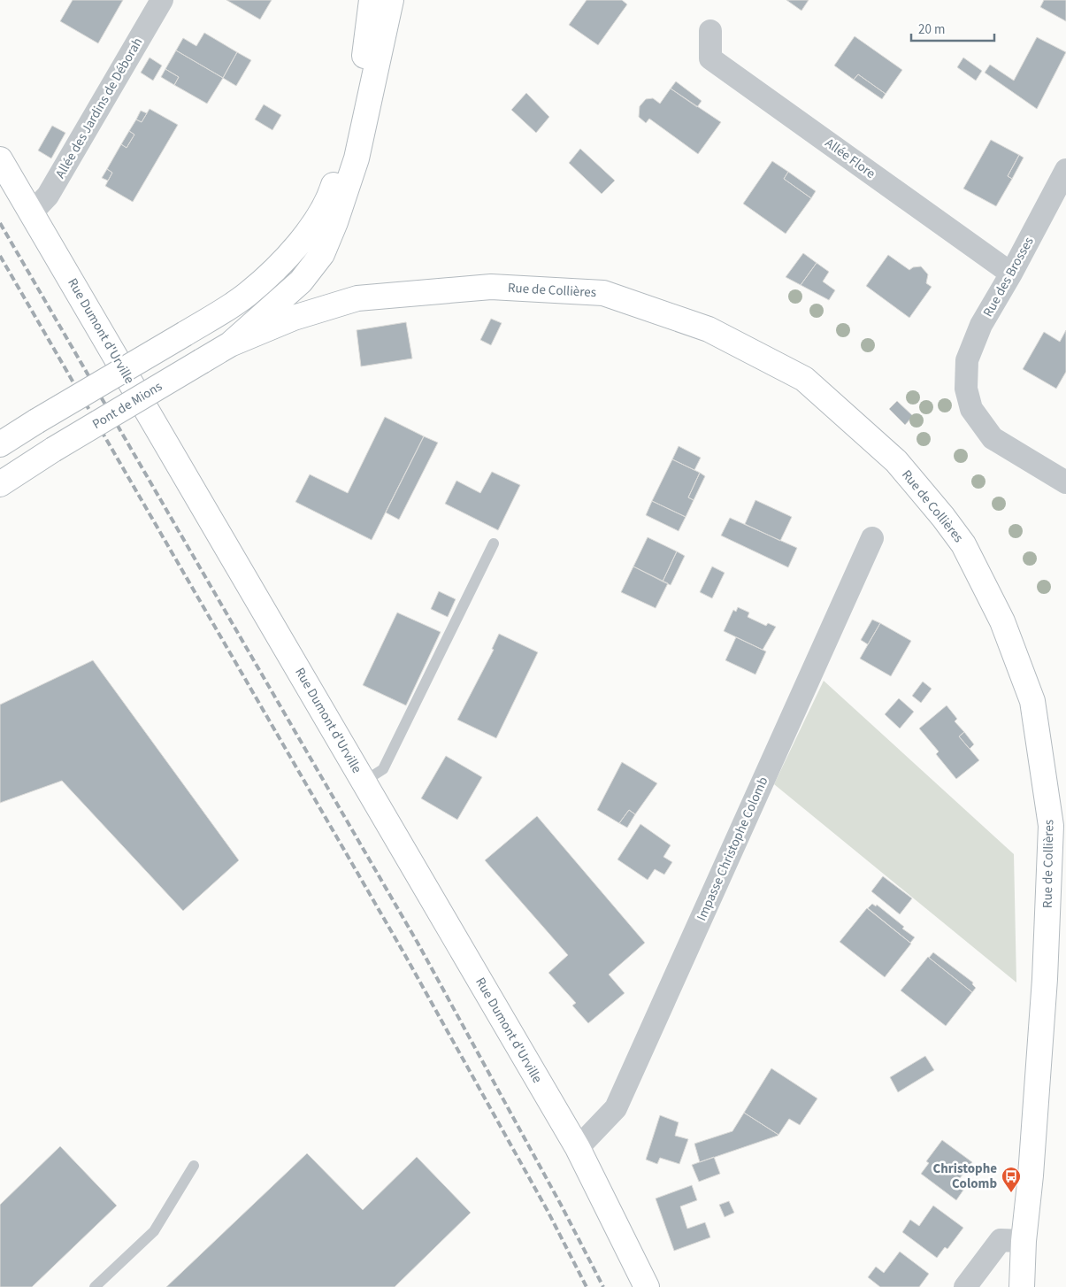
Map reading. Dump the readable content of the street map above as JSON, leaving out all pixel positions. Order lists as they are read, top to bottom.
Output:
{
  "streets": {
    "main road": ["Rue de Collières", "Rue Dumont d'Urville", "Pont de Mions"],
    "street": [
      "Allée des Jardins de Déborah",
      "Allée Flore",
      "Rue des Brosses",
      "Impasse Christophe Colomb"
    ]
  },
  "crossings": [
    ["Allée des Jardins de Déborah", "Rue Dumont d'Urville"],
    ["Allée Flore", "Rue des Brosses"],
    ["Rue de Collières", "Pont de Mions"],
    ["Rue Dumont d'Urville", "Impasse Christophe Colomb"]
  ],
  "places": {
    "bus stop": ["Christophe Colomb"]
  },
  "scale_bar": "20 m"
}
